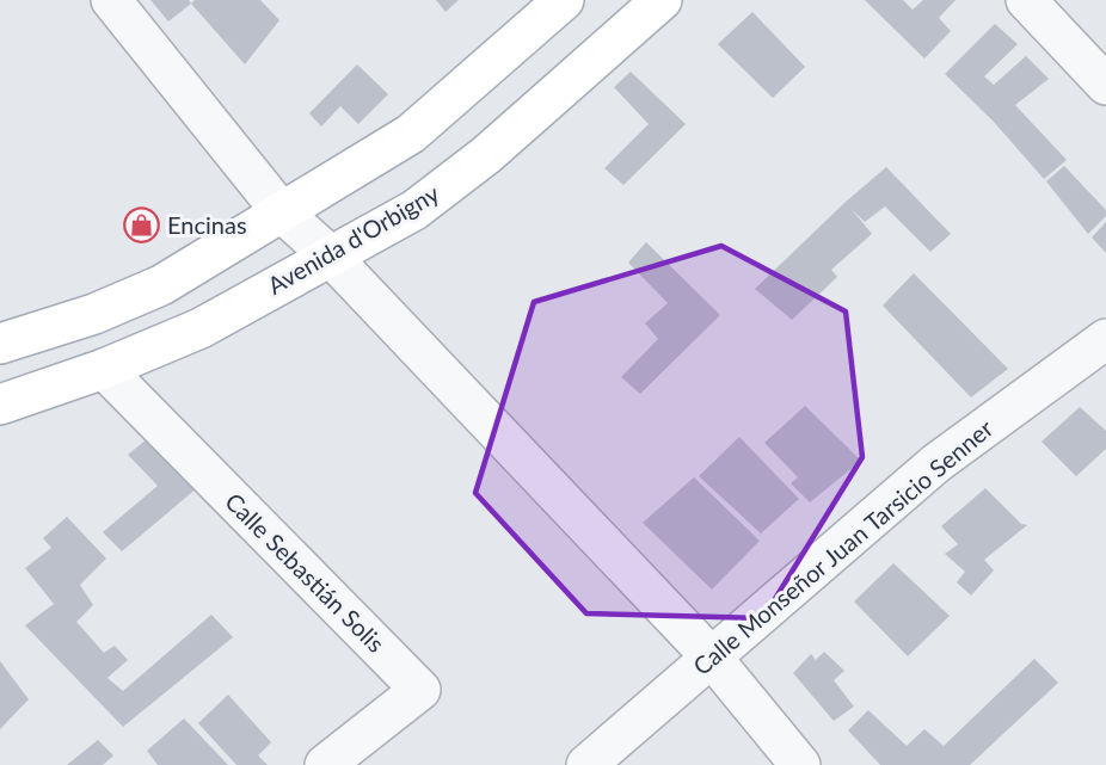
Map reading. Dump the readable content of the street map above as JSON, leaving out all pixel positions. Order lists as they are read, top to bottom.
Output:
{
  "streets": {
    "main road": ["Avenida d'Orbigny"],
    "street": ["Calle Monseñor Juan Tarsicio Senner", "Calle Sebastián Solis"]
  },
  "crossings": [
    ["Avenida d'Orbigny", "Calle Sebastián Solis"]
  ],
  "places": {
    "shop": ["Encinas"]
  }
}
